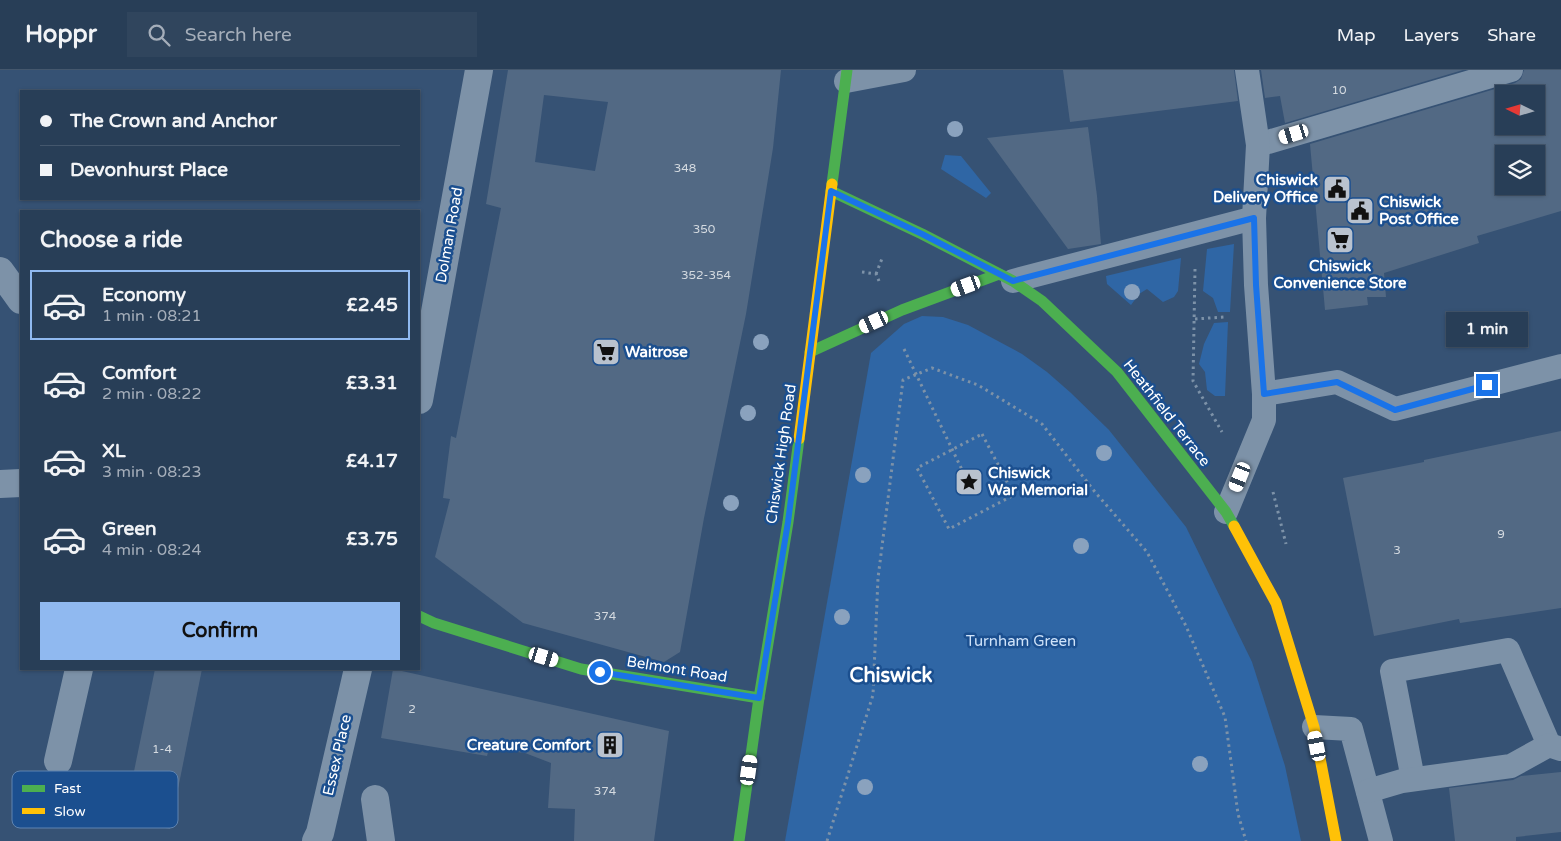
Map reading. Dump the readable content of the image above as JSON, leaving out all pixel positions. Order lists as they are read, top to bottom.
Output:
{
  "streets": {
    "main road": ["Heathfield Terrace", "Chiswick High Road", "Belmont Road"],
    "street": ["Dolman Road", "Essex Place"]
  },
  "crossings": [
    ["Heathfield Terrace", "Chiswick High Road"],
    ["Chiswick High Road", "Belmont Road"]
  ],
  "districts": ["Chiswick"],
  "parks": ["Turnham Green"],
  "places": {
    "public building": ["Chiswick Delivery Office", "Chiswick Post Office"],
    "supermarket": ["Chiswick Convenience Store", "Waitrose"],
    "place": ["Chiswick War Memorial"],
    "building": ["Creature Comfort"]
  },
  "house_numbers": [
    "10",
    "348",
    "350",
    "352-354",
    "9",
    "3",
    "374",
    "2",
    "1-4",
    "374"
  ],
  "legend": ["Fast", "Slow"],
  "north": "left",
  "page": {
    "header": "Hoppr",
    "search": "Search here",
    "nav": ["Map", "Layers", "Share"],
    "banner": ["The Crown and Anchor", "Devonhurst Place"],
    "heading": "Choose a ride",
    "list": [
      {
        "name": "Economy",
        "note": "1 min · 08:21",
        "value": "£2.45"
      },
      {
        "name": "Comfort",
        "note": "2 min · 08:22",
        "value": "£3.31"
      },
      {
        "name": "XL",
        "note": "3 min · 08:23",
        "value": "£4.17"
      },
      {
        "name": "Green",
        "note": "4 min · 08:24",
        "value": "£3.75"
      }
    ],
    "bubble": "1 min",
    "buttons": "Confirm"
  }
}
